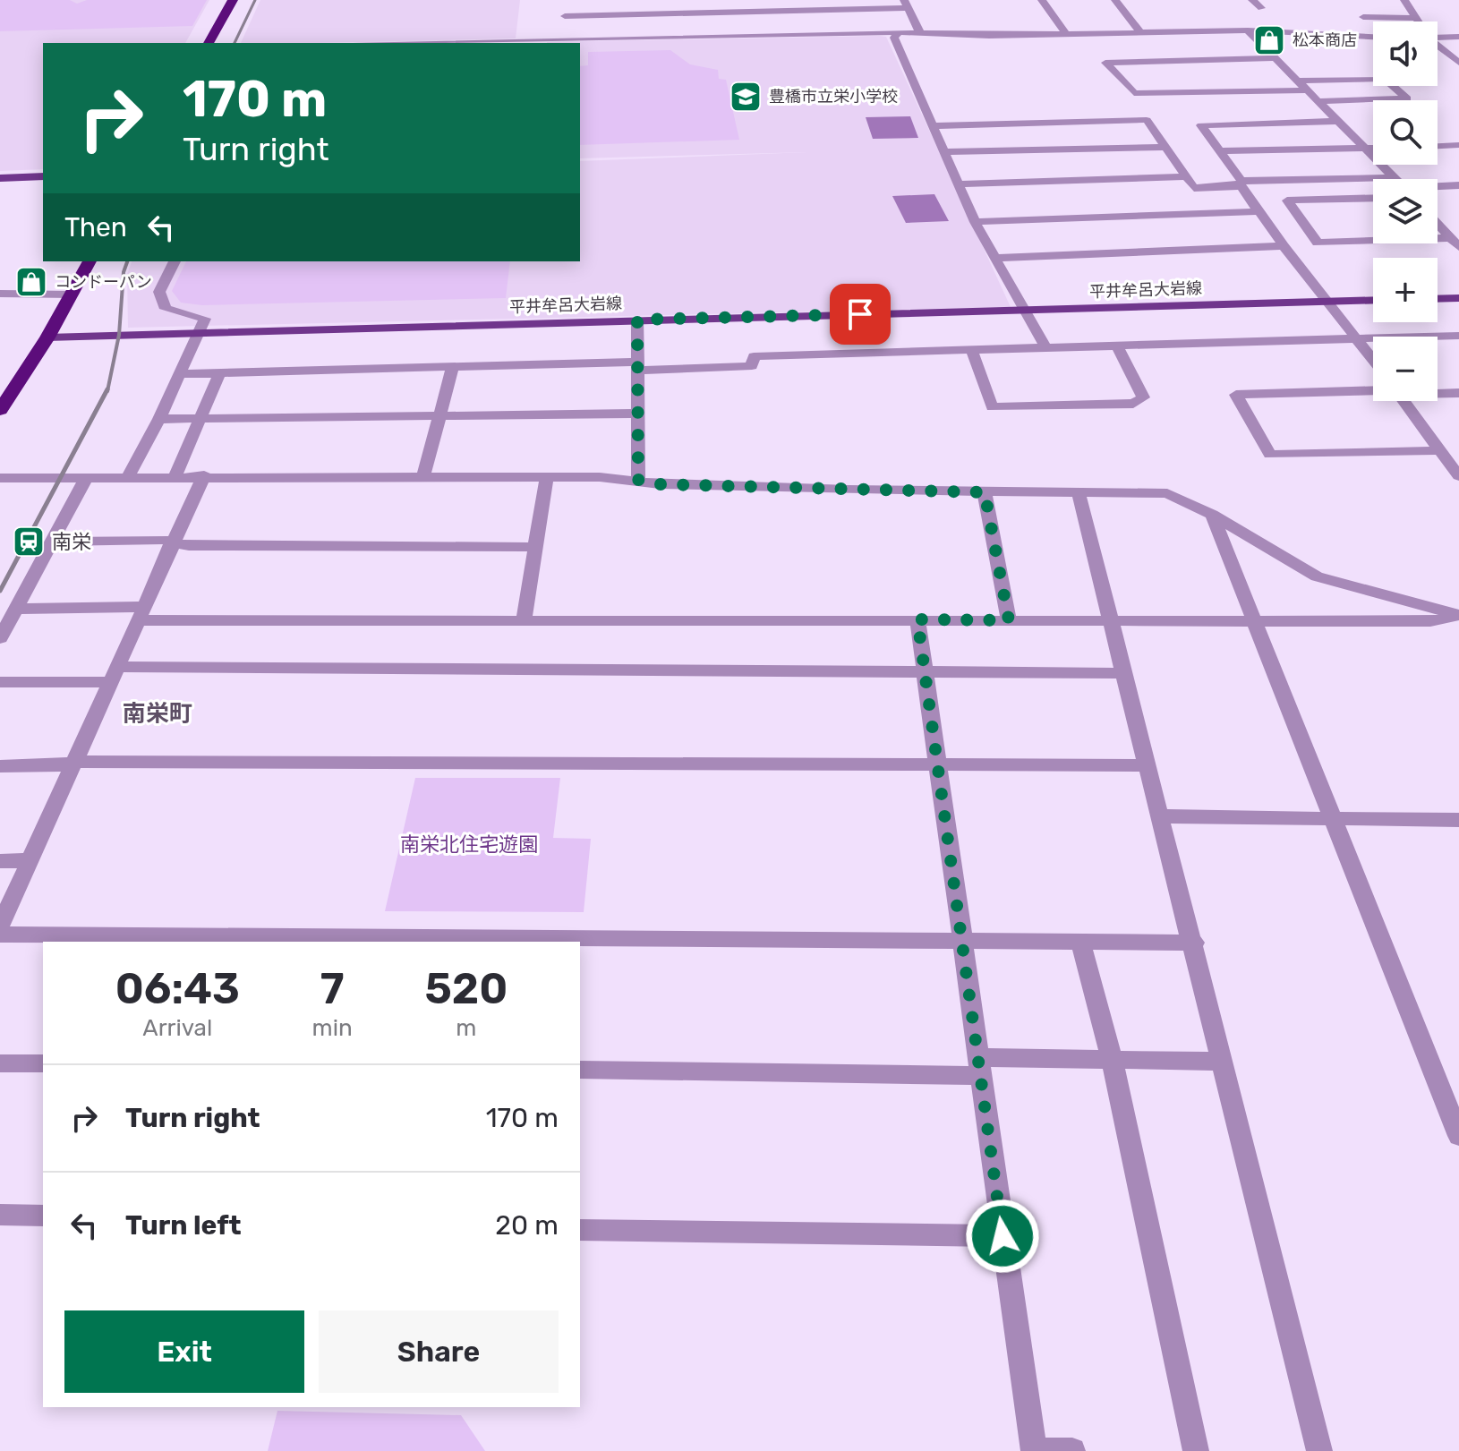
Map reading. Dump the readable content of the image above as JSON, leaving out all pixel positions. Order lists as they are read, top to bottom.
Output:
{
  "streets": {
    "main road": ["平井牟呂大岩線"]
  },
  "districts": ["南栄町"],
  "parks": ["南栄北住宅遊園"],
  "places": {
    "shop": ["松本商店", "コンドーパン"],
    "school or university": ["豊橋市立栄小学校"],
    "station": ["南栄"]
  },
  "page": {
    "map_buttons": ["+", "−"],
    "turn": ["170 m", "Turn right"],
    "then": "Then",
    "eta": [
      "06:43",
      "Arrival",
      "7",
      "min",
      "520",
      "m"
    ],
    "list": [
      {
        "name": "Turn right",
        "value": "170 m"
      },
      {
        "name": "Turn left",
        "value": "20 m"
      }
    ],
    "buttons": ["Exit", "Share"]
  }
}
